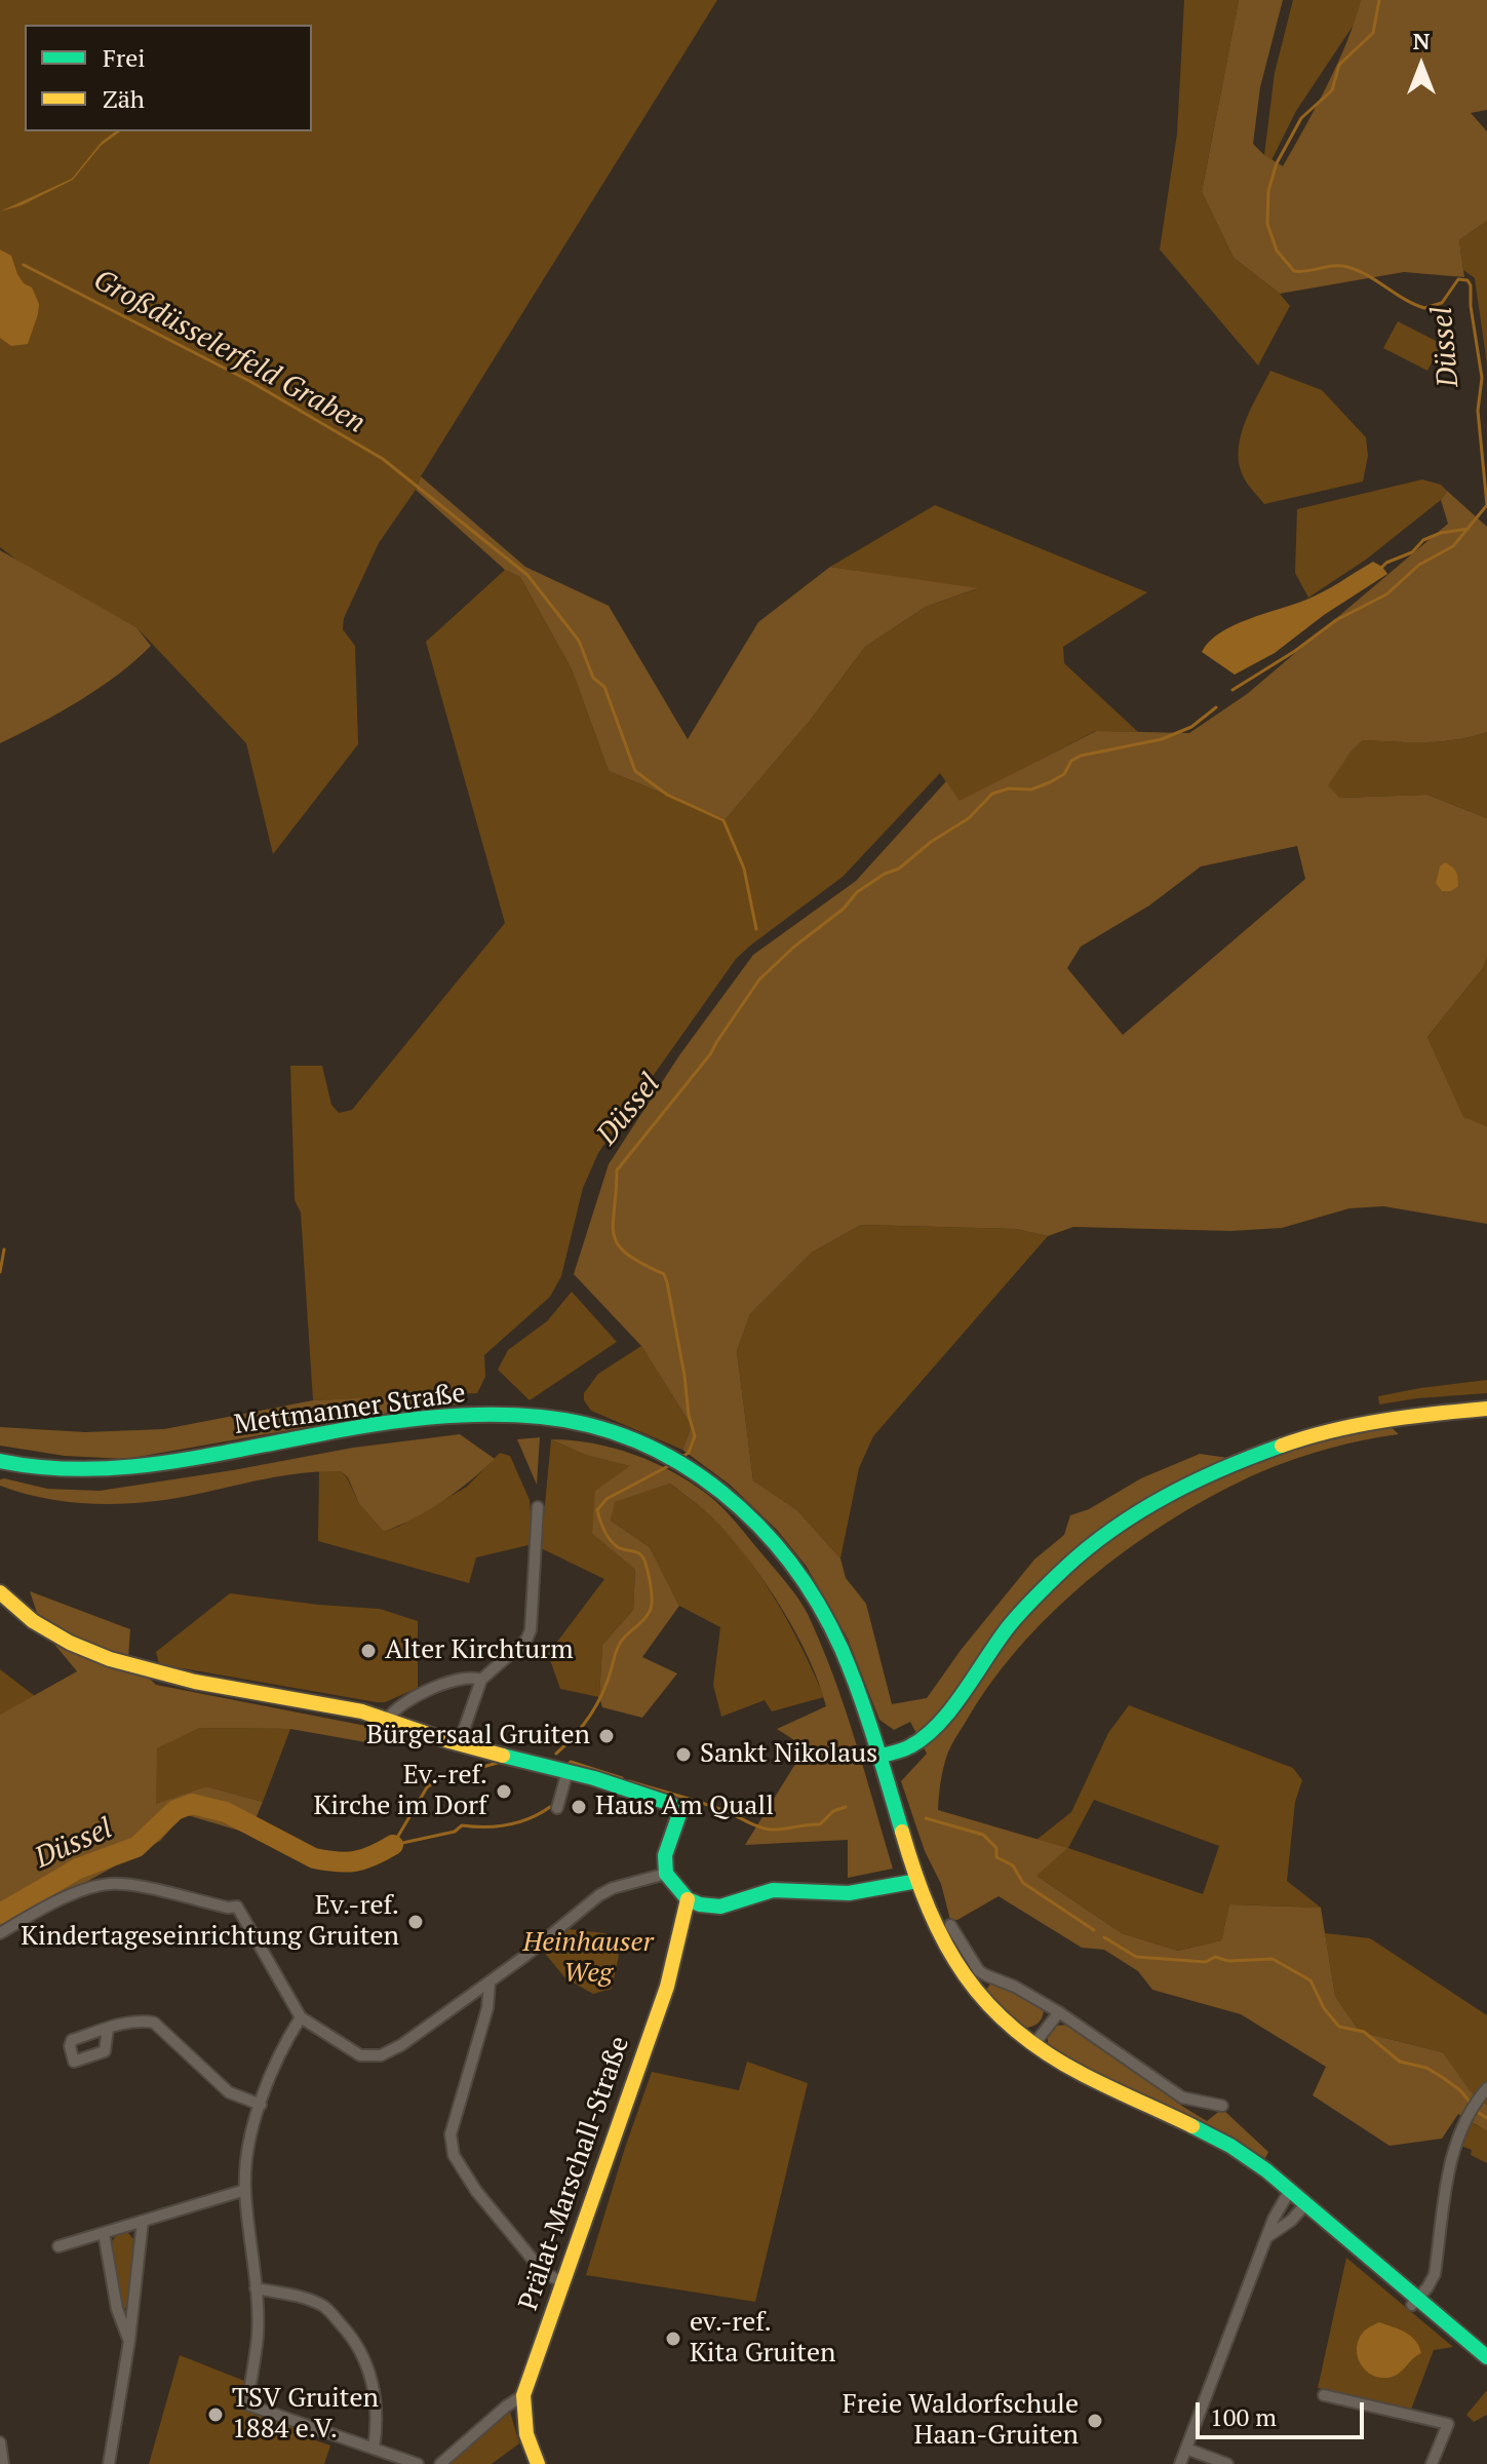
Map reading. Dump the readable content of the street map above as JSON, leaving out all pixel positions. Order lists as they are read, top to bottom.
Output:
{
  "streets": {
    "main road": ["Mettmanner Straße", "Prälat-Marschall-Straße"]
  },
  "water": ["Düssel", "Großdüsselerfeld Graben"],
  "parks": ["Heinhauser Weg"],
  "places": [
    "Alter Kirchturm",
    "Bürgersaal Gruiten",
    "Sankt Nikolaus",
    "Ev.-ref. Kirche im Dorf",
    "Haus Am Quall",
    "Ev.-ref. Kindertageseinrichtung Gruiten",
    "ev.-ref. Kita Gruiten",
    "TSV Gruiten 1884 e.V.",
    "Freie Waldorfschule Haan-Gruiten"
  ],
  "legend": ["Frei", "Zäh"],
  "scale_bar": "100 m",
  "north": "top"
}
